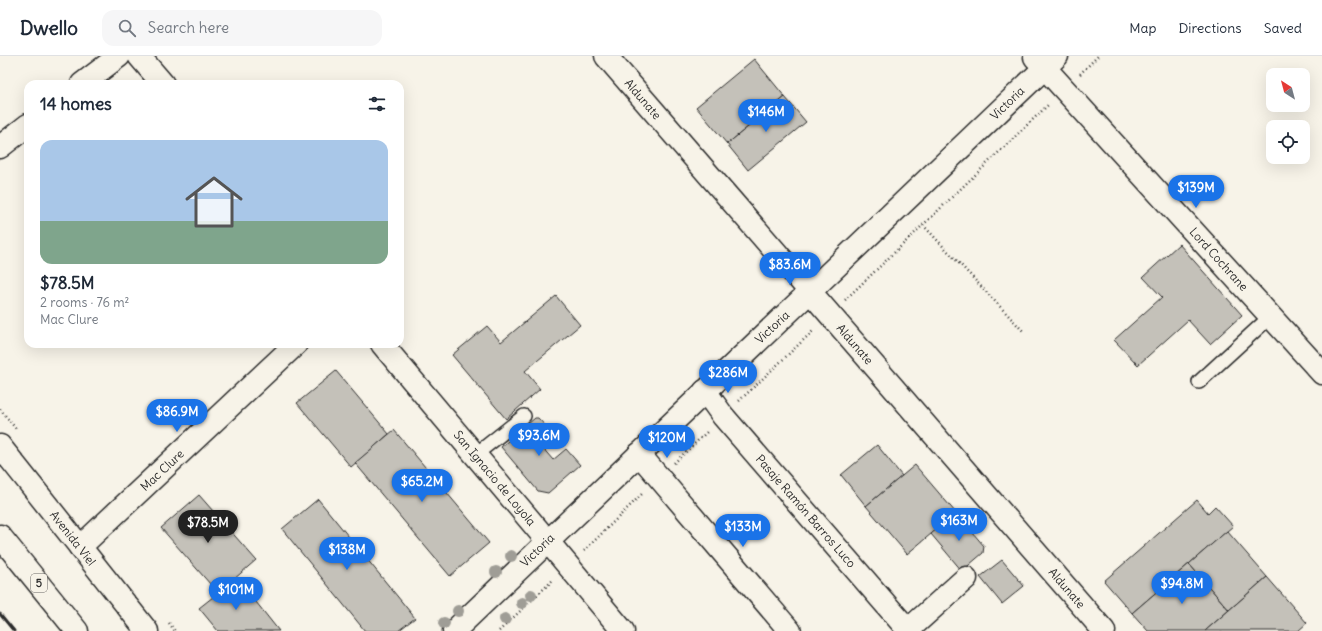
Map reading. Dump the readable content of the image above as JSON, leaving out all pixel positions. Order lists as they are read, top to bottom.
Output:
{
  "streets": {
    "main road": [
      "Aldunate",
      "Victoria",
      "Lord Cochrane",
      "Mac Clure",
      "San Ignacio de Loyola",
      "Pasaje Ramón Barros Luco",
      "Avenida Viel",
      "5"
    ]
  },
  "crossings": [
    ["Aldunate", "Victoria"],
    ["Victoria", "Lord Cochrane"],
    ["Victoria", "San Ignacio de Loyola"],
    ["Victoria", "Pasaje Ramón Barros Luco"],
    ["Mac Clure", "Avenida Viel"]
  ],
  "north": "top left",
  "page": {
    "header": "Dwello",
    "search": "Search here",
    "nav": ["Map", "Directions", "Saved"],
    "heading": "14 homes",
    "price": [
      "$146M",
      "$139M",
      "$83.6M",
      "$286M",
      "$86.9M",
      "$93.6M",
      "$120M",
      "$65.2M",
      "$163M",
      "$78.5M",
      "$133M",
      "$138M",
      "$94.8M",
      "$101M"
    ],
    "list": [
      {
        "name": "$78.5M",
        "note": "2 rooms · 76 m² · Mac Clure"
      }
    ]
  }
}
